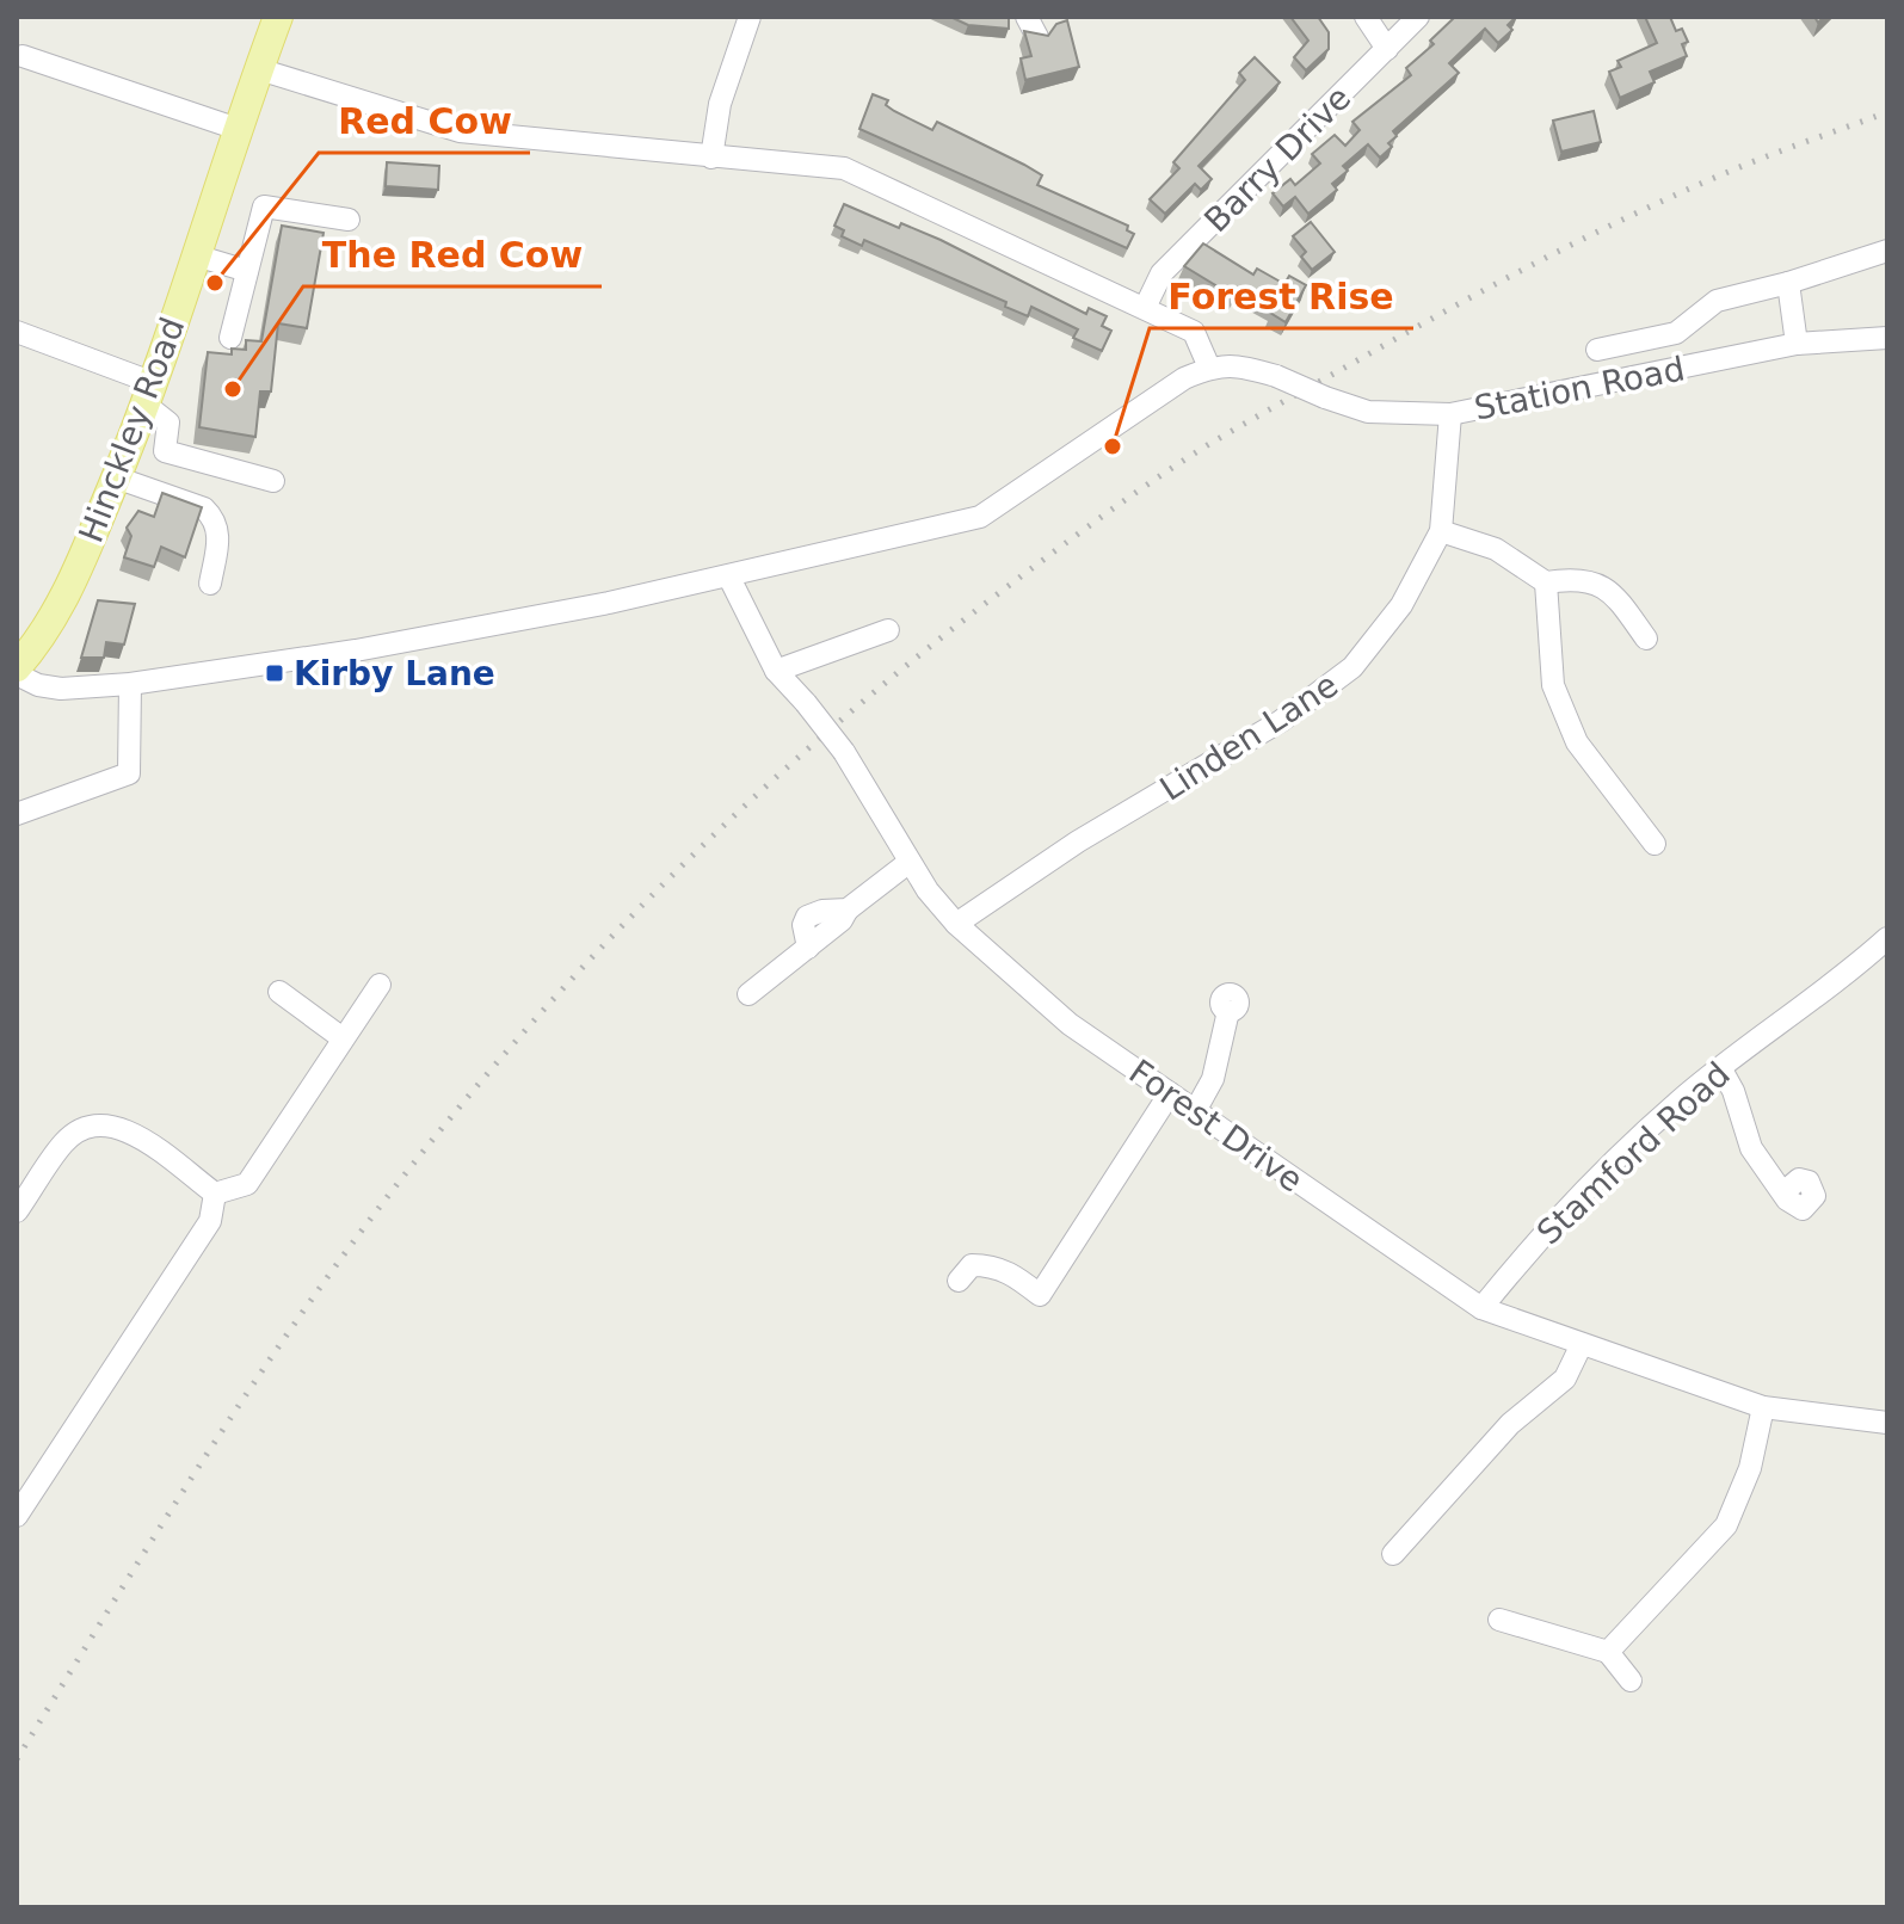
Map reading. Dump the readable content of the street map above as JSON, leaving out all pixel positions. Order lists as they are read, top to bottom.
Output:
{
  "streets": {
    "main road": ["Hinckley Road"],
    "street": [
      "Barry Drive",
      "Station Road",
      "Linden Lane",
      "Forest Drive",
      "Stamford Road"
    ]
  },
  "crossings": [
    ["Station Road", "Linden Lane"],
    ["Linden Lane", "Forest Drive"],
    ["Forest Drive", "Stamford Road"]
  ],
  "places": {
    "other": ["Red Cow", "The Red Cow", "Forest Rise"],
    "transit": ["Kirby Lane"]
  }
}
